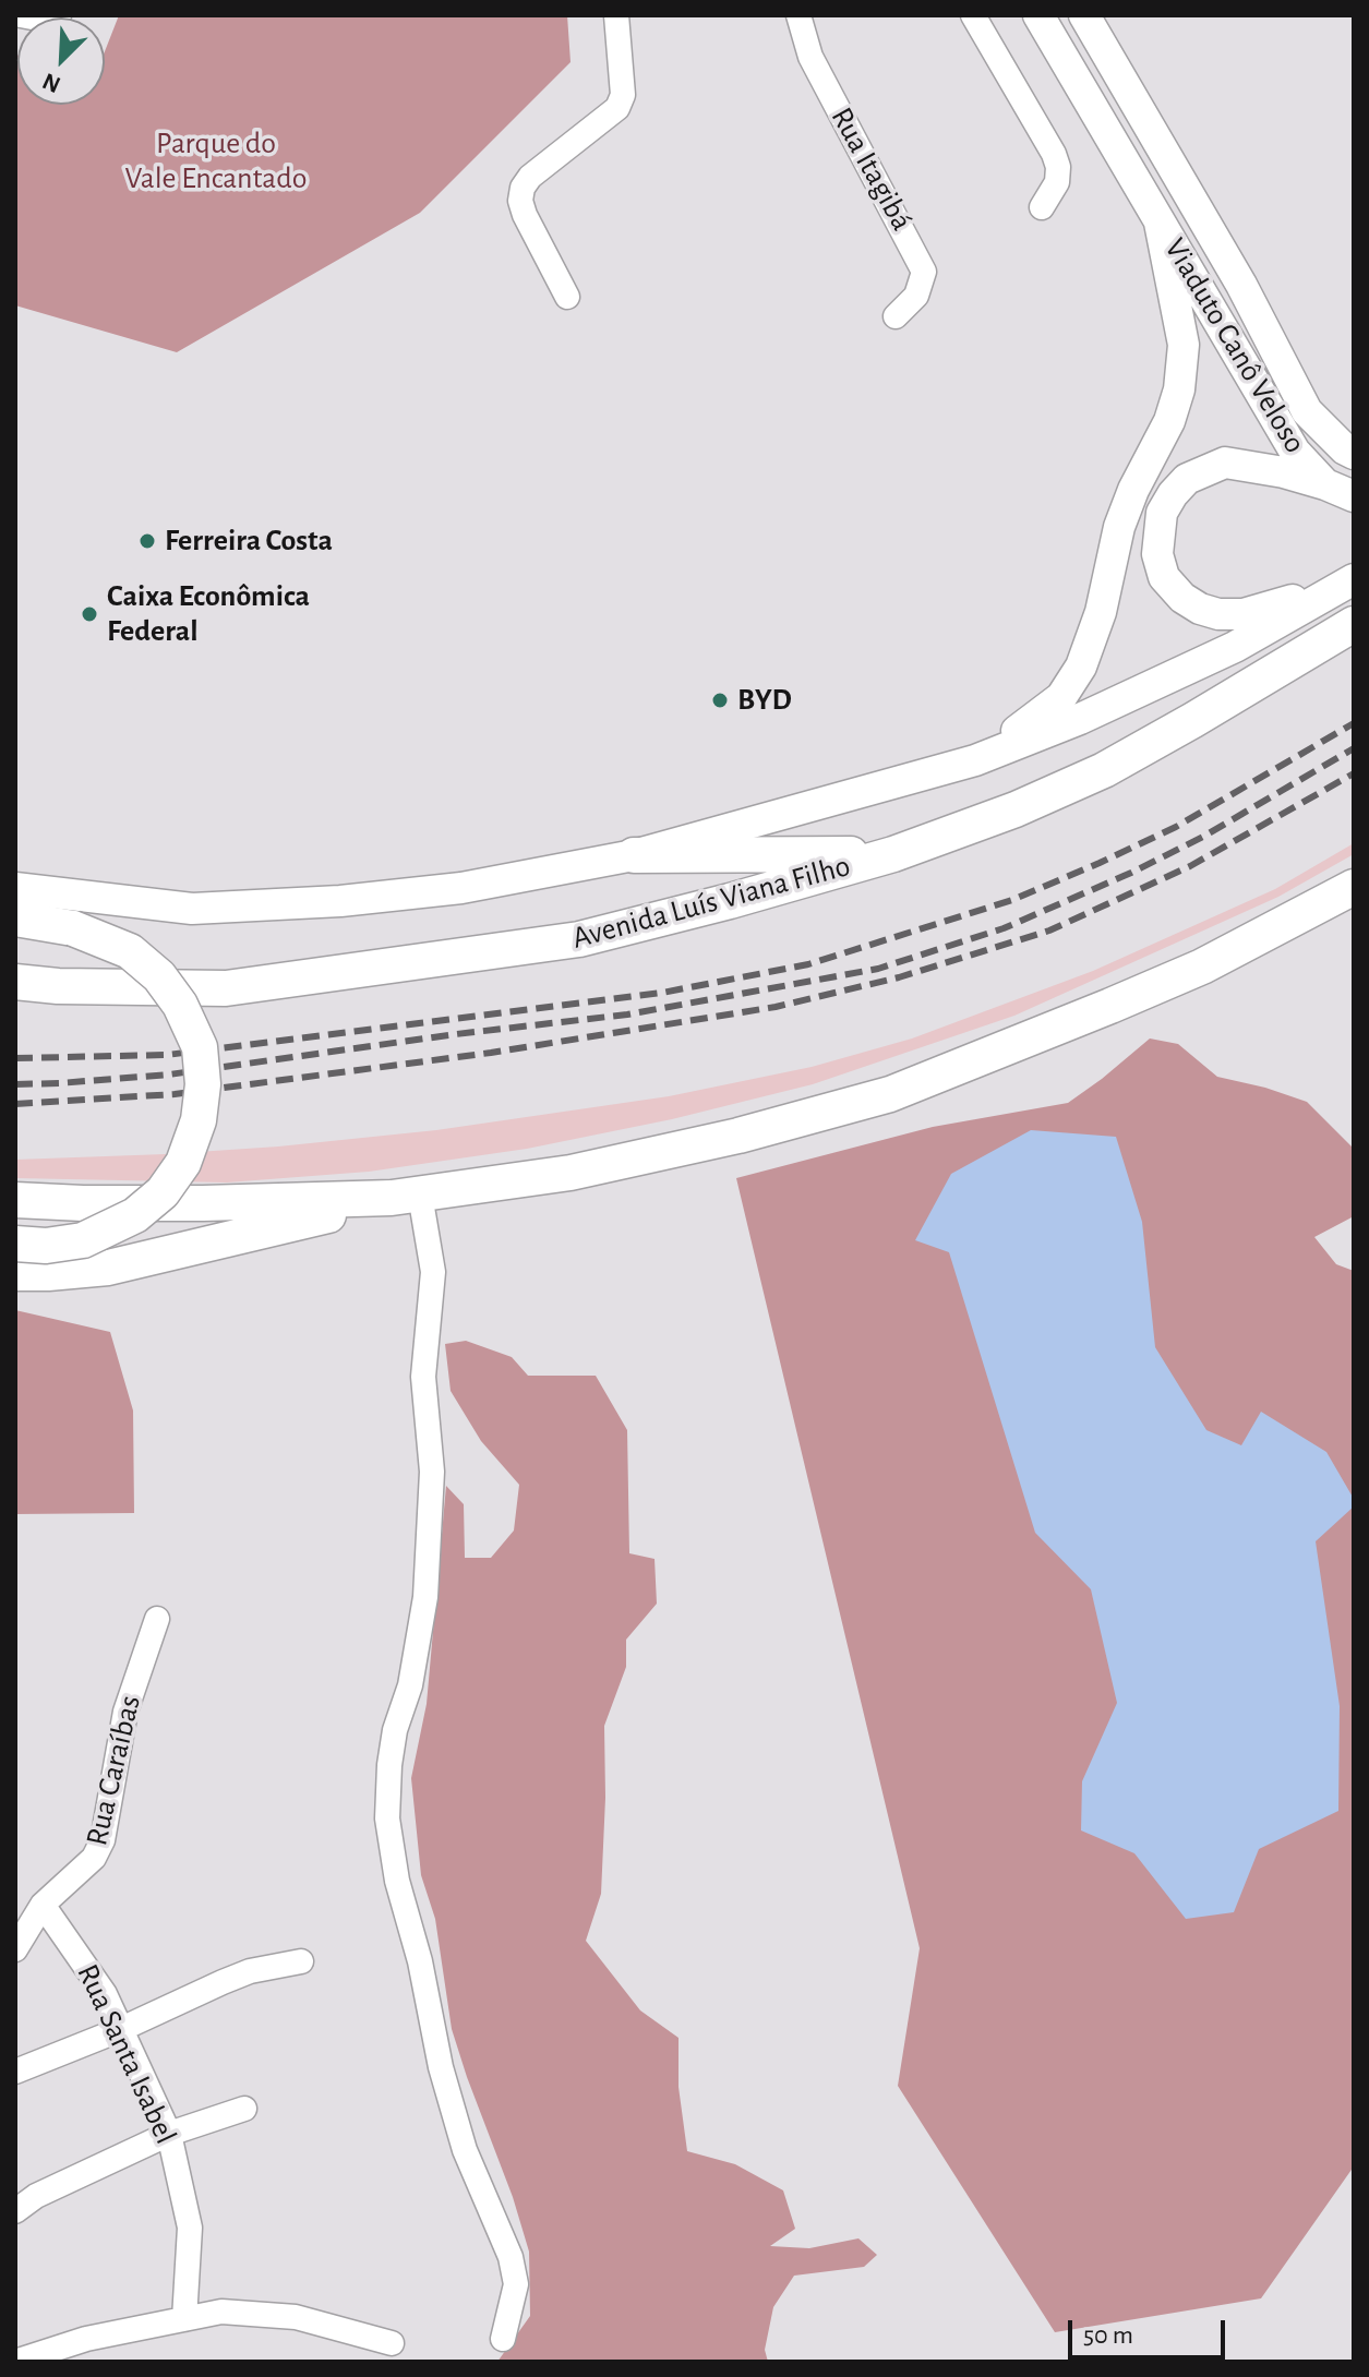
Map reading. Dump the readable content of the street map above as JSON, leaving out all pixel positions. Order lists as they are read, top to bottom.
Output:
{
  "streets": {
    "highway": ["Avenida Luís Viana Filho"],
    "main road": ["Viaduto Canô Veloso"],
    "street": ["Rua Itagibá", "Rua Caraíbas", "Rua Santa Isabel"]
  },
  "crossings": [
    ["Rua Caraíbas", "Rua Santa Isabel"]
  ],
  "parks": ["Parque do Vale Encantado"],
  "places": ["Ferreira Costa", "Caixa Econômica Federal", "BYD"],
  "scale_bar": "50 m",
  "north": "bottom left"
}
